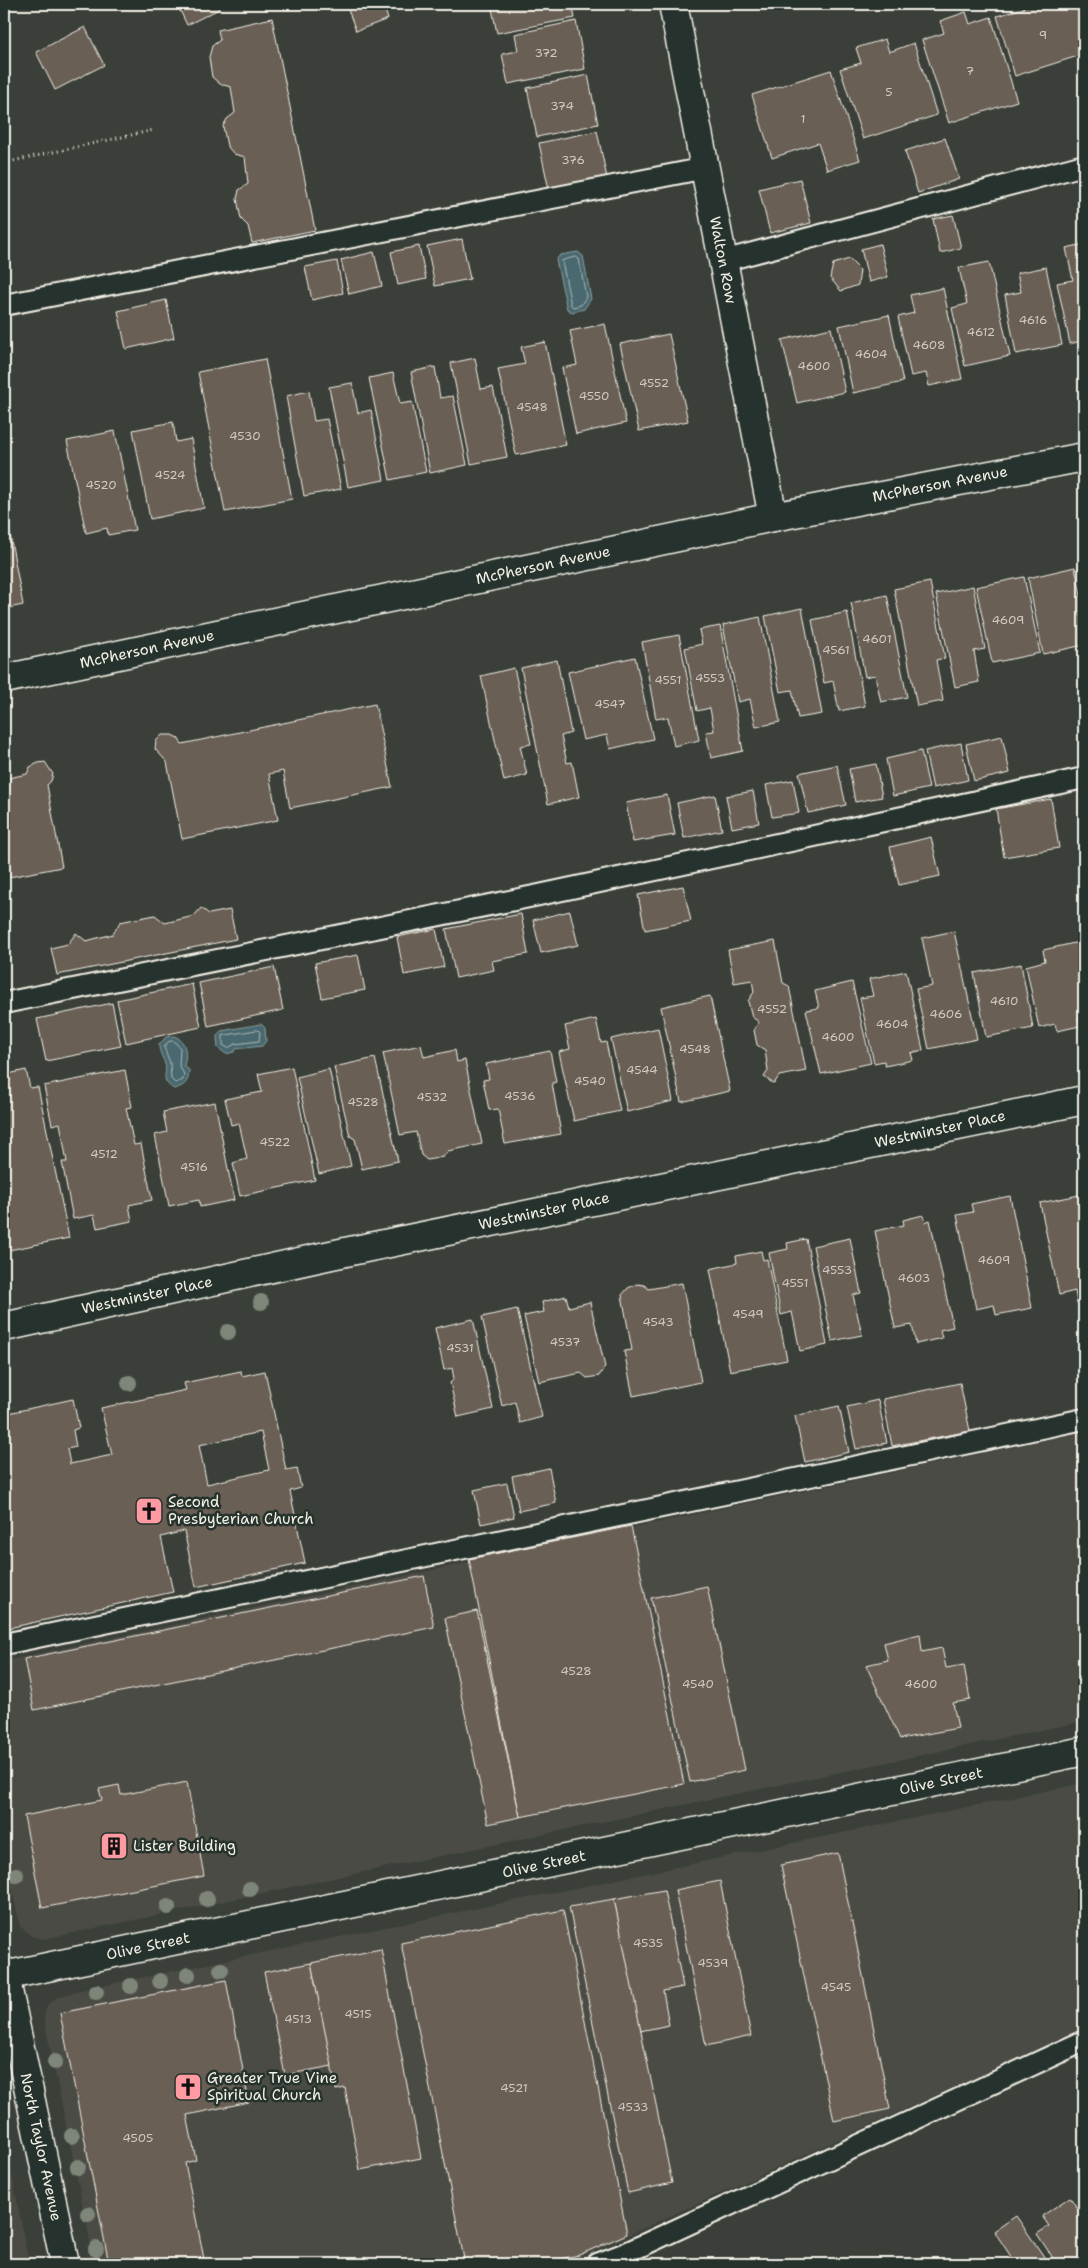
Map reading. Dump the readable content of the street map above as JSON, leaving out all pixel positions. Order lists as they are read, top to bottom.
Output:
{
  "streets": {
    "street": [
      "Walton Row",
      "McPherson Avenue",
      "Westminster Place",
      "Olive Street",
      "North Taylor Avenue"
    ]
  },
  "crossings": [
    ["Walton Row", "McPherson Avenue"],
    ["Olive Street", "North Taylor Avenue"]
  ],
  "places": {
    "church": ["Second Presbyterian Church", "Greater True Vine Spiritual Church"],
    "building": ["Lister Building"]
  },
  "house_numbers": [
    "9",
    "372",
    "7",
    "5",
    "374",
    "1",
    "376",
    "4616",
    "4612",
    "4608",
    "4604",
    "4600",
    "4552",
    "4550",
    "4548",
    "4530",
    "4524",
    "4520",
    "4609",
    "4601",
    "4561",
    "4553",
    "4551",
    "4547",
    "4610",
    "4552",
    "4606",
    "4604",
    "4600",
    "4548",
    "4544",
    "4540",
    "4536",
    "4532",
    "4528",
    "4522",
    "4512",
    "4516",
    "4609",
    "4553",
    "4603",
    "4551",
    "4549",
    "4543",
    "4537",
    "4531",
    "4528",
    "4540",
    "4600",
    "4535",
    "4539",
    "4545",
    "4515",
    "4513",
    "4521",
    "4533",
    "4505"
  ]
}
